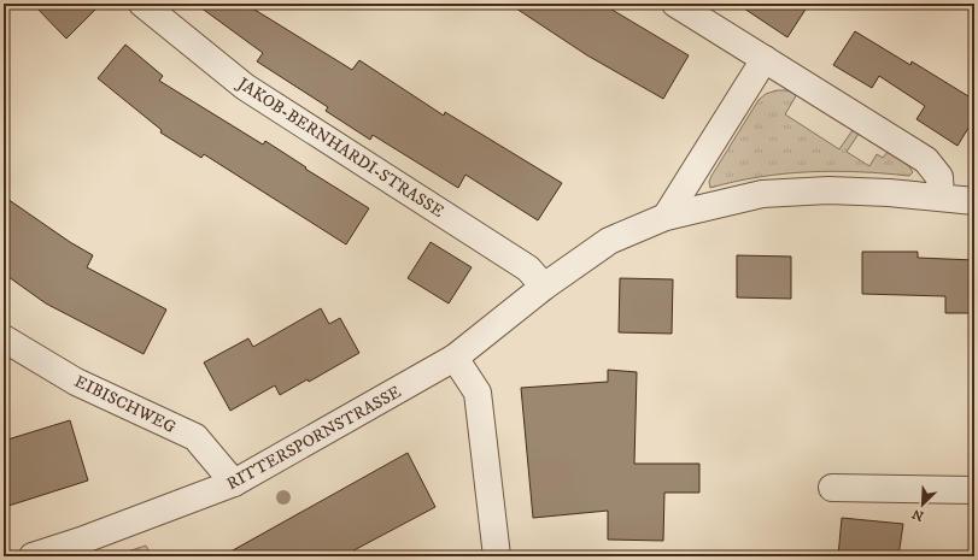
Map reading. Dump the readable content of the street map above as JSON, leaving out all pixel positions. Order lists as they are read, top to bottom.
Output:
{
  "streets": {
    "street": ["JAKOB-BERNHARDI-STRASSE", "EIBISCHWEG", "RITTERSPORNSTRASSE"]
  },
  "crossings": [
    ["JAKOB-BERNHARDI-STRASSE", "RITTERSPORNSTRASSE"],
    ["EIBISCHWEG", "RITTERSPORNSTRASSE"]
  ],
  "north": "bottom left"
}
